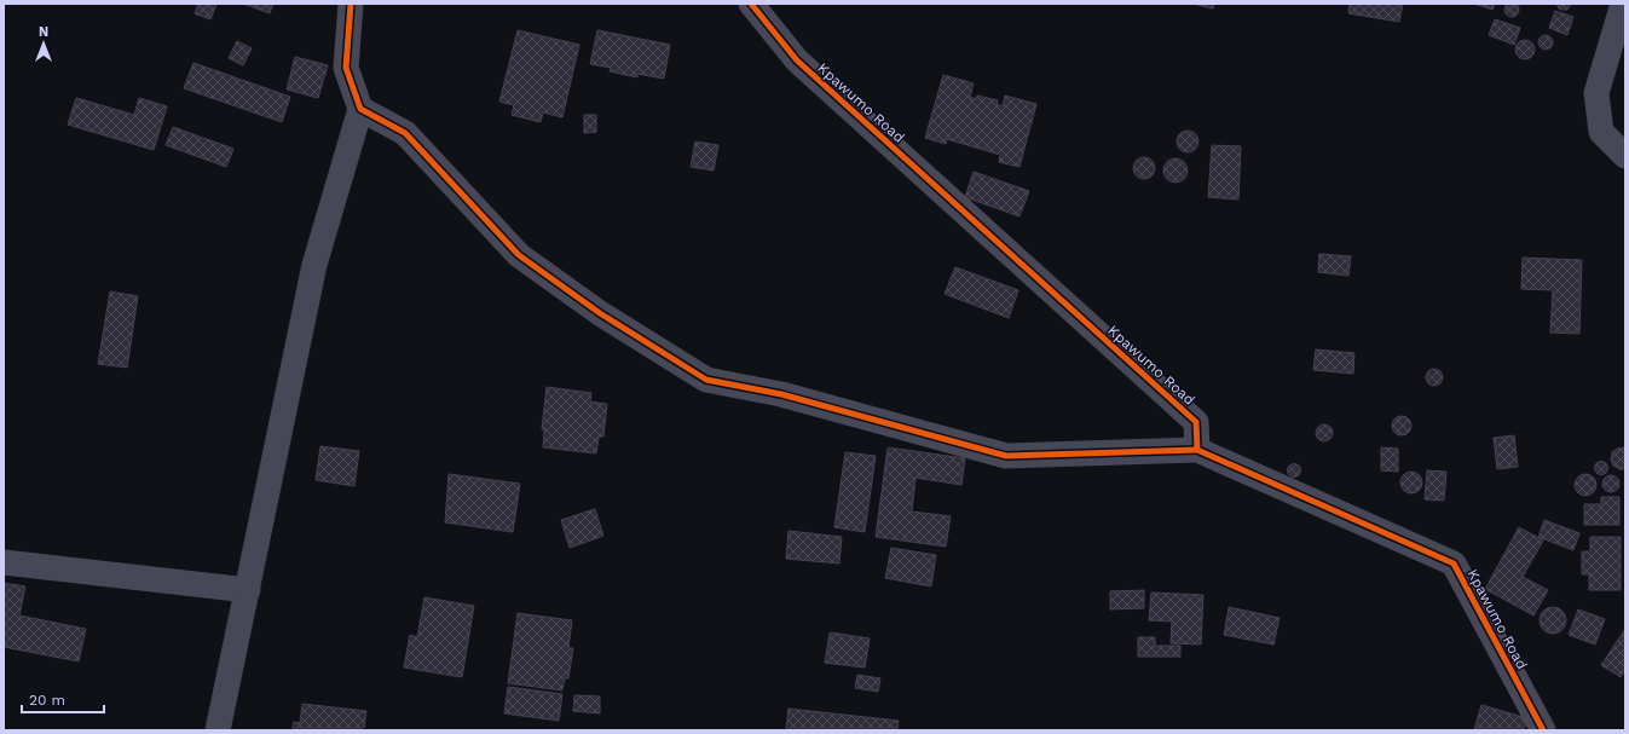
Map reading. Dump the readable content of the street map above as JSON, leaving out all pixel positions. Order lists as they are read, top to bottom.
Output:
{
  "streets": {
    "street": ["Kpawumo Road"]
  },
  "scale_bar": "20 m",
  "north": "top"
}
